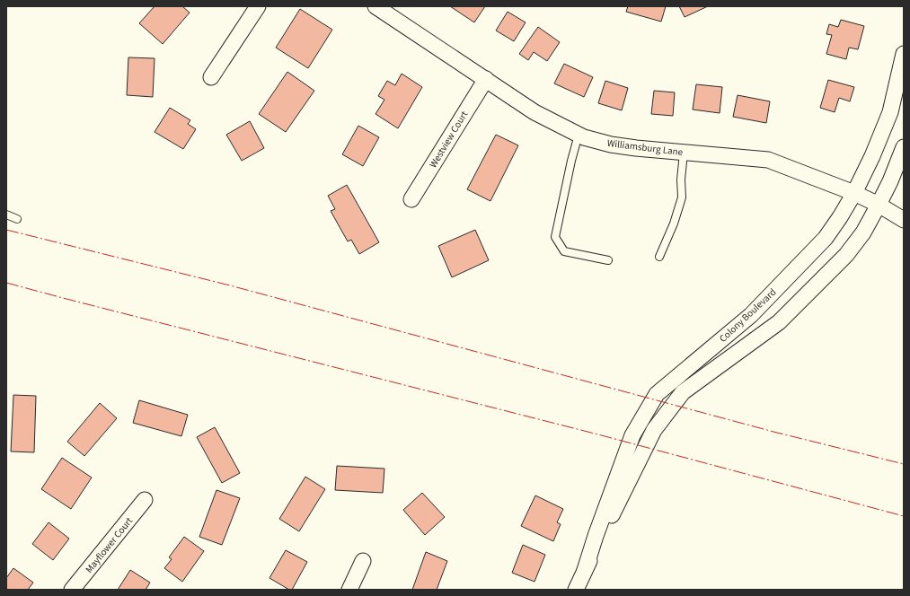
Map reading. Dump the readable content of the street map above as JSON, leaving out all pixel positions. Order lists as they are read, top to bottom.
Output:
{
  "streets": {
    "street": [
      "Westview Court",
      "Williamsburg Lane",
      "Colony Boulevard",
      "Mayflower Court"
    ]
  },
  "crossings": [
    ["Westview Court", "Williamsburg Lane"],
    ["Williamsburg Lane", "Colony Boulevard"]
  ]
}
